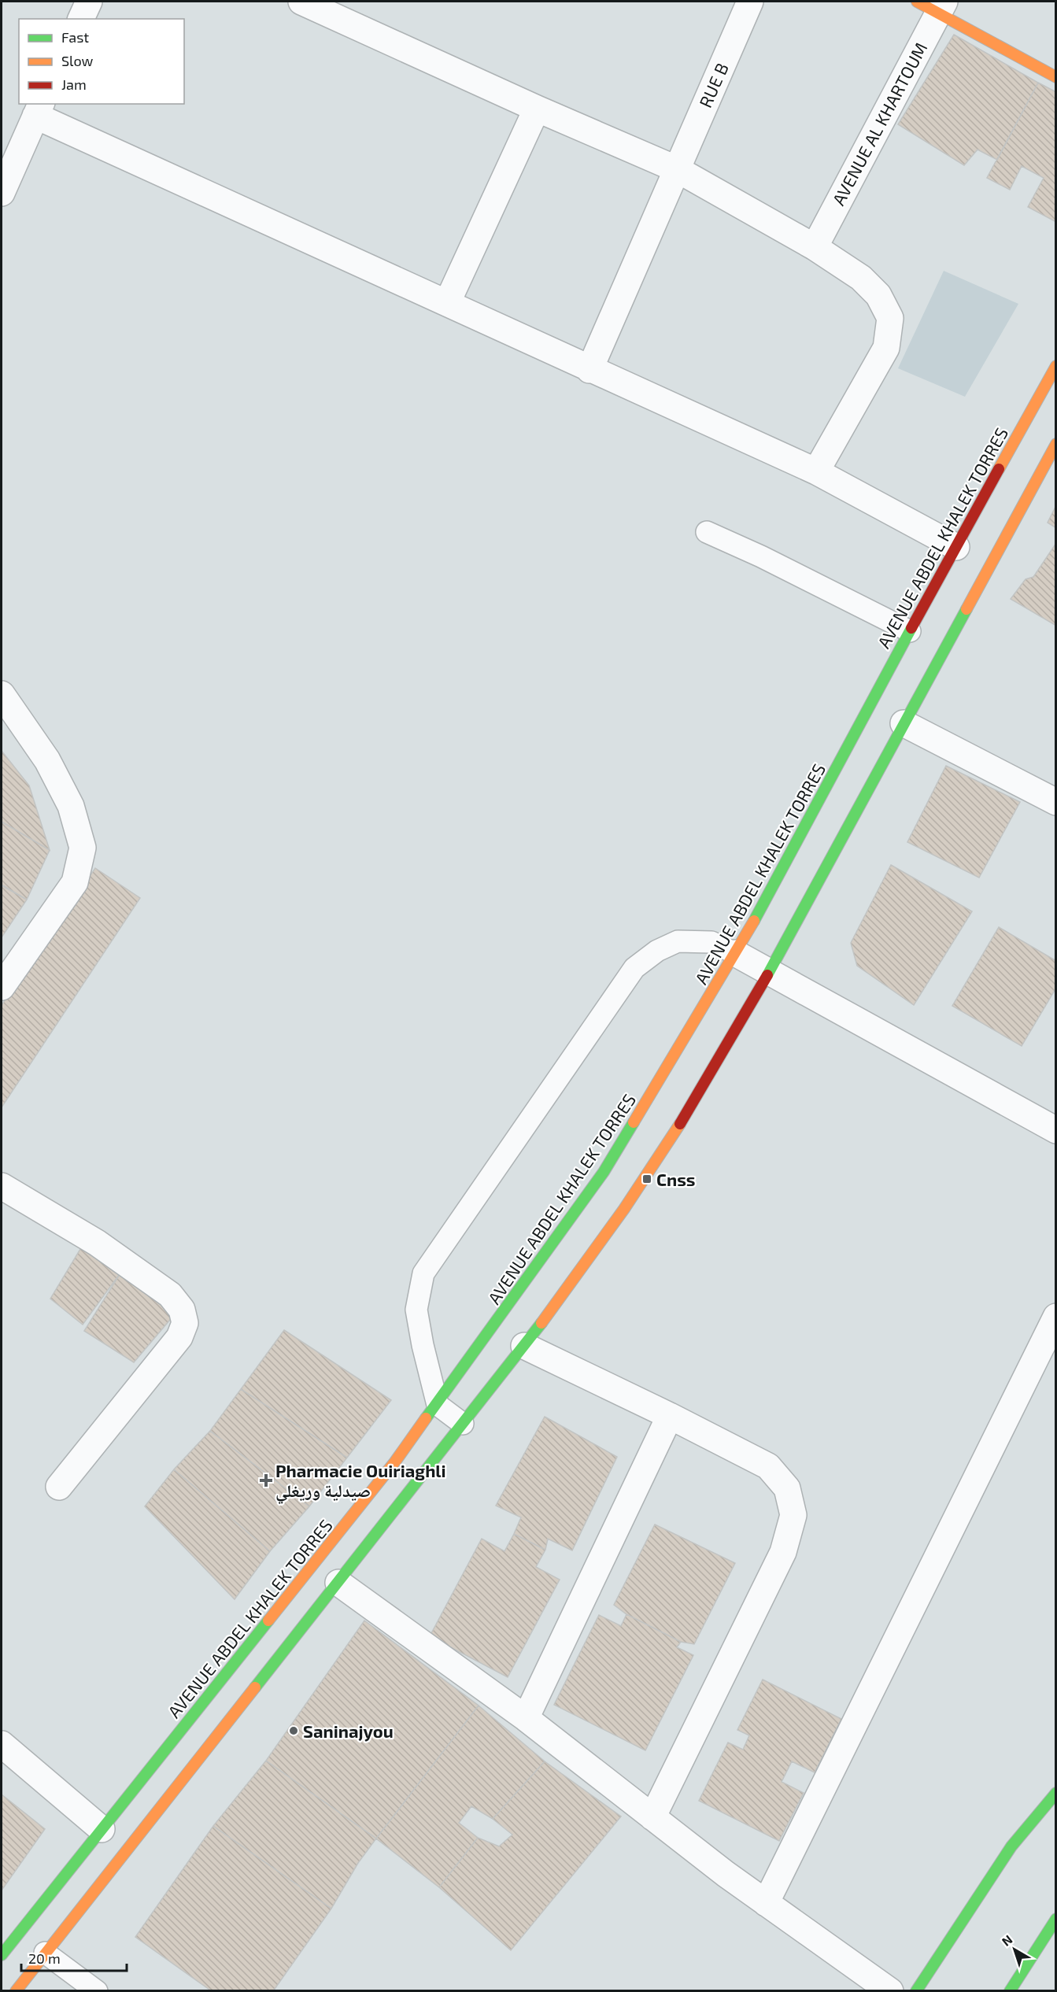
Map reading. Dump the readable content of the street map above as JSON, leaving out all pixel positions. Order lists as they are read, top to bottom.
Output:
{
  "streets": {
    "main road": ["AVENUE ABDEL KHALEK TORRES"],
    "street": ["RUE B", "AVENUE AL KHARTOUM"]
  },
  "places": {
    "transit": ["Cnss"],
    "health": ["Pharmacie Ouiriaghli صيدلية وريغلي"],
    "other": ["Saninajyou"]
  },
  "legend": ["Fast", "Slow", "Jam"],
  "scale_bar": "20 m",
  "north": "top left"
}
